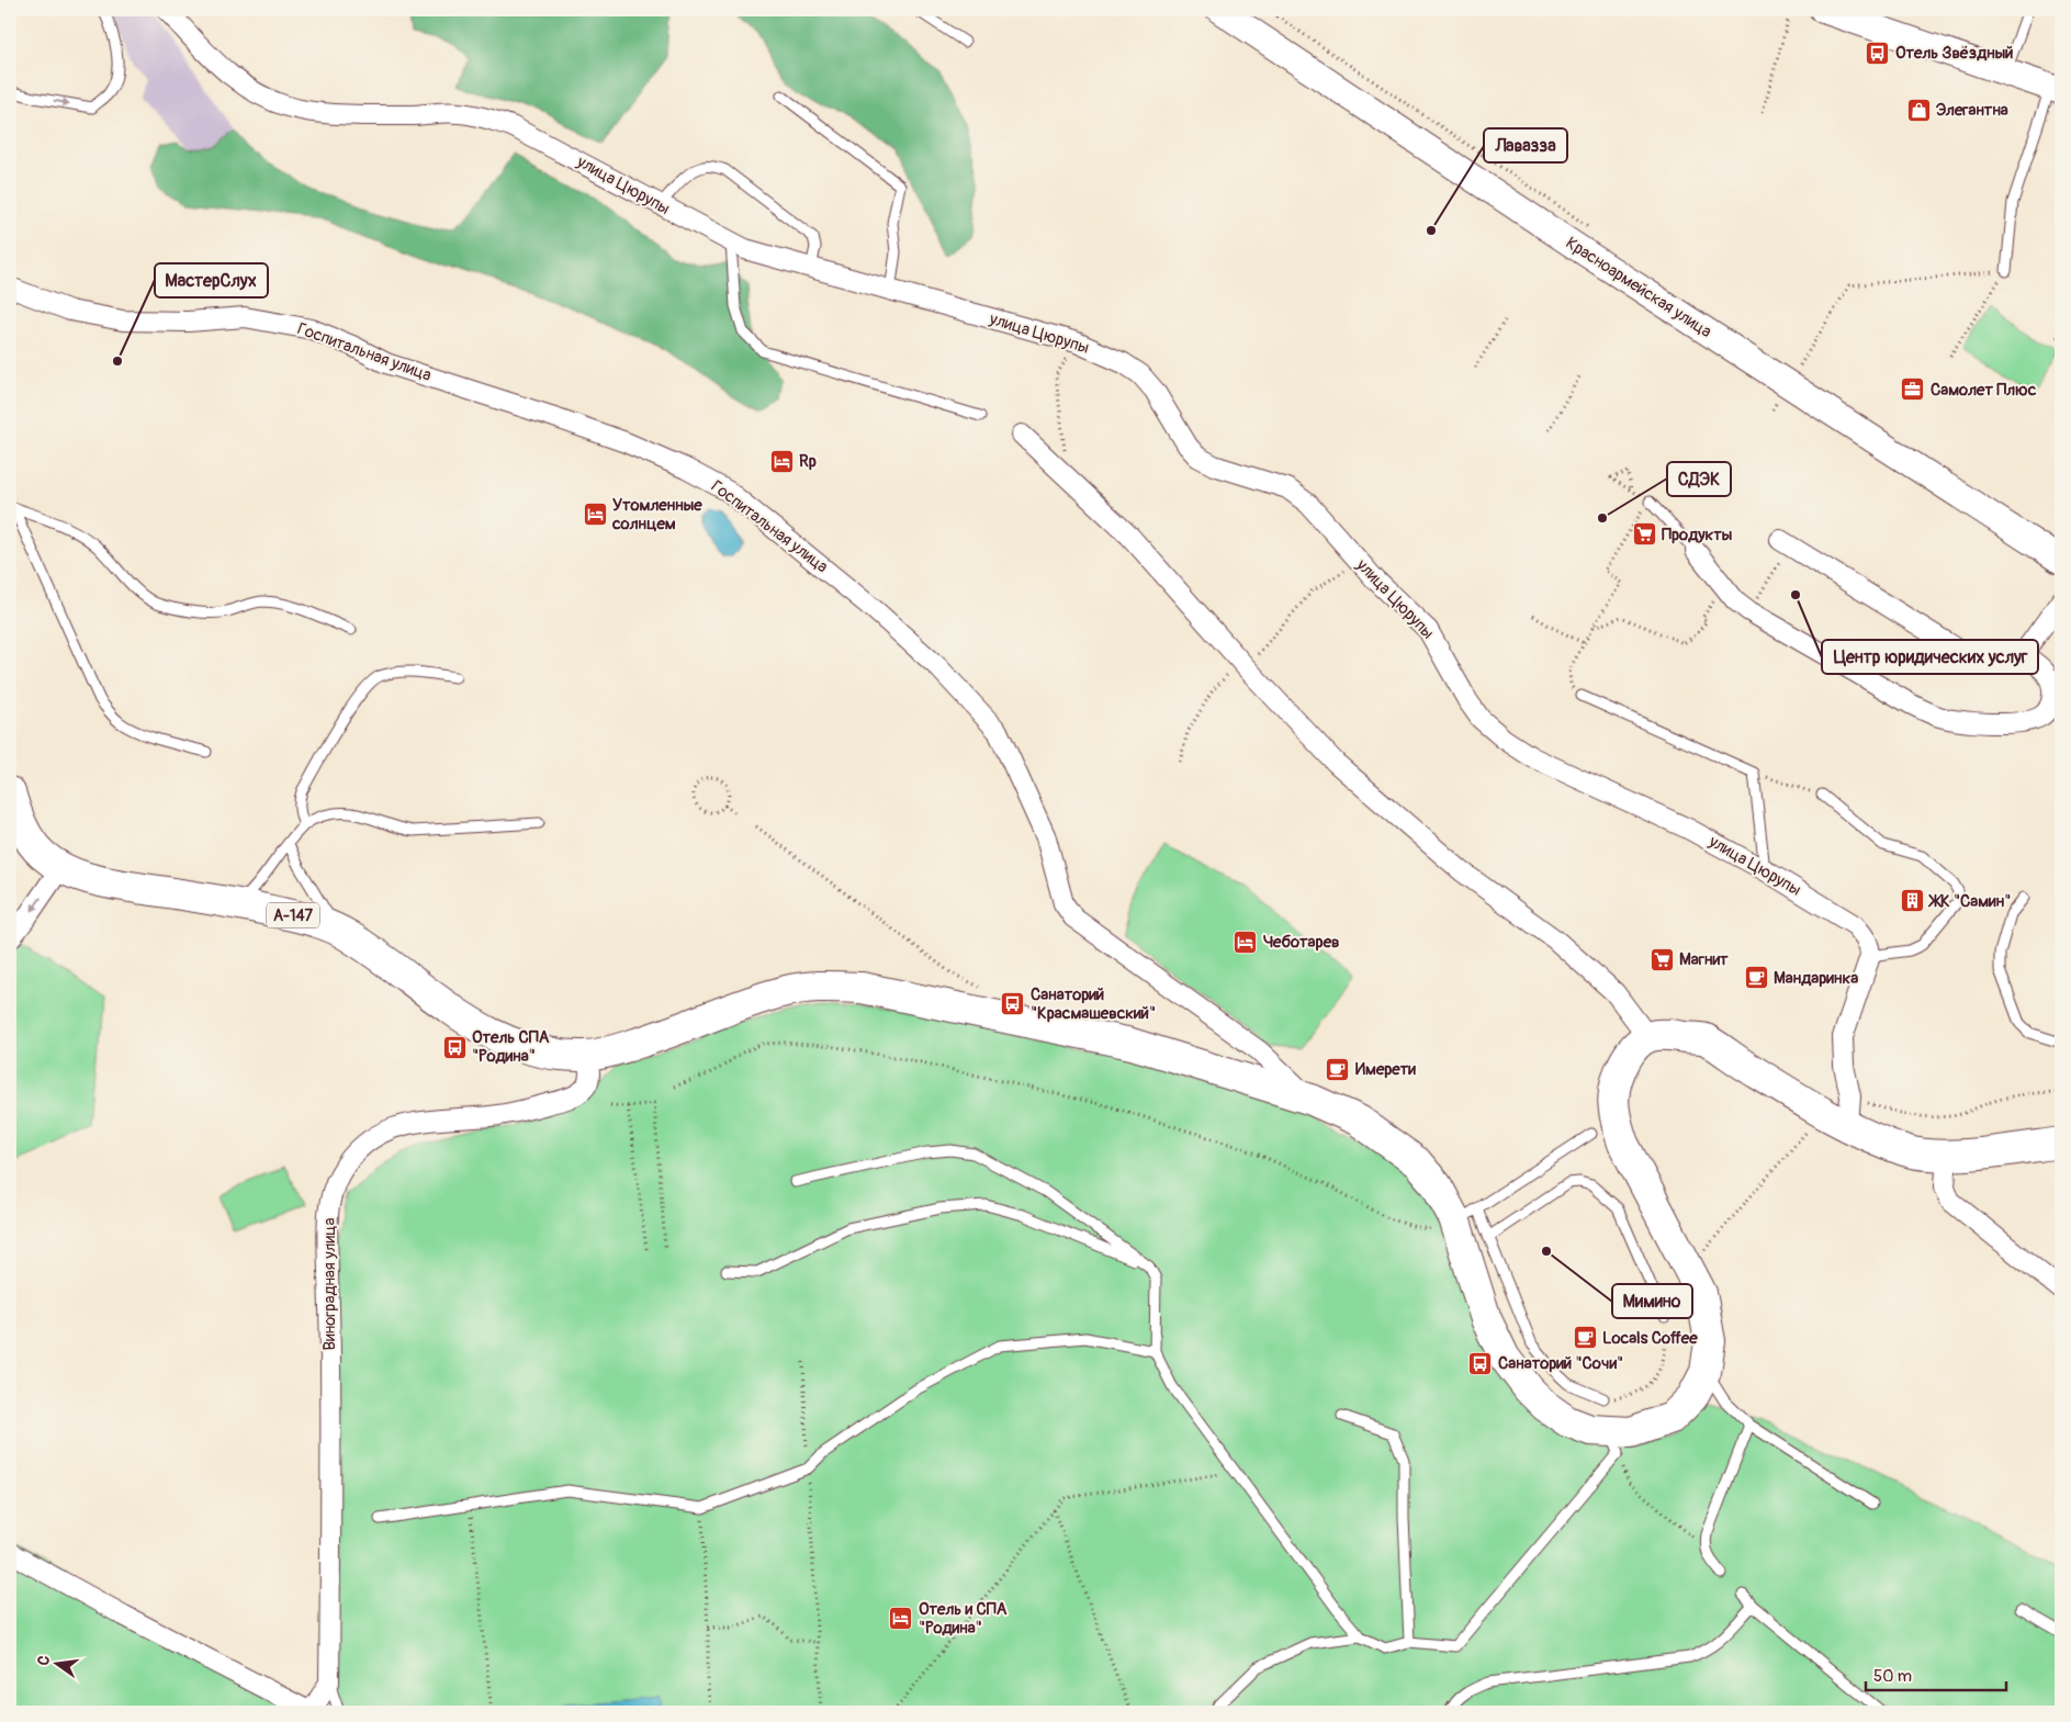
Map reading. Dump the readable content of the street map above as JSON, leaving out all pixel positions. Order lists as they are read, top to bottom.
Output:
{
  "streets": {
    "main road": ["А-147"],
    "street": [
      "улица Цюрупы",
      "Красноармейская улица",
      "Госпитальная улица",
      "Виноградная улица"
    ]
  },
  "crossings": [
    ["Госпитальная улица", "А-147"],
    ["А-147", "Виноградная улица"]
  ],
  "places": {
    "bus stop": [
      "Отель Звёздный",
      "Санаторий \"Красмашевский\"",
      "Отель СПА \"Родина\"",
      "Санаторий \"Сочи\""
    ],
    "shop": ["Элегантна"],
    "other": [
      "Лавазза",
      "МастерСлух",
      "СДЭК",
      "Центр юридических услуг",
      "Мимино"
    ],
    "office": ["Самолет Плюс"],
    "hotel": [
      "Rp",
      "Утомленные солнцем",
      "Чеботарев",
      "Отель и СПА \"Родина\""
    ],
    "supermarket": ["Продукты", "Магнит"],
    "building": ["ЖК \"Самин\""],
    "cafe": ["Мандаринка", "Имерети", "Locals Coffee"]
  },
  "scale_bar": "50 m",
  "north": "left"
}
